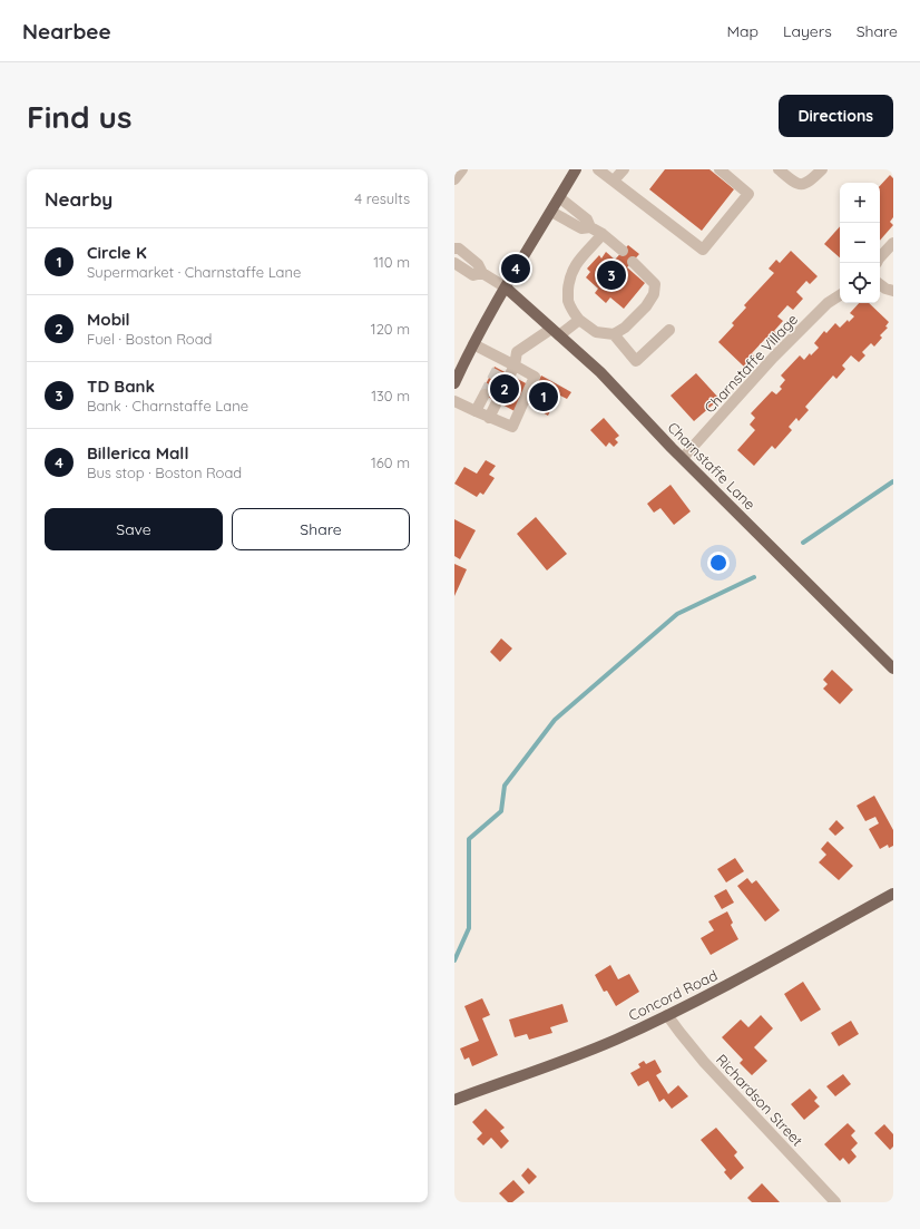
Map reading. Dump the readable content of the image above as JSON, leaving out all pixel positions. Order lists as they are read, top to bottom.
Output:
{
  "streets": {
    "main road": ["Charnstaffe Lane", "Concord Road"],
    "street": ["Charnstaffe Village", "Richardson Street"]
  },
  "crossings": [
    ["Charnstaffe Village", "Charnstaffe Lane"],
    ["Concord Road", "Richardson Street"]
  ],
  "page": {
    "header": "Nearbee",
    "nav": ["Map", "Layers", "Share"],
    "buttons": [
      "Directions",
      ["Save", "Share"]
    ],
    "title": "Find us",
    "heading": ["Nearby", "4 results"],
    "map_buttons": ["+", "−"],
    "list": [
      {
        "mark": "1",
        "name": "Circle K",
        "note": "Supermarket · Charnstaffe Lane",
        "value": "110 m"
      },
      {
        "mark": "2",
        "name": "Mobil",
        "note": "Fuel · Boston Road",
        "value": "120 m"
      },
      {
        "mark": "3",
        "name": "TD Bank",
        "note": "Bank · Charnstaffe Lane",
        "value": "130 m"
      },
      {
        "mark": "4",
        "name": "Billerica Mall",
        "note": "Bus stop · Boston Road",
        "value": "160 m"
      }
    ],
    "pins": [
      "4",
      "3",
      "2",
      "1"
    ]
  }
}
